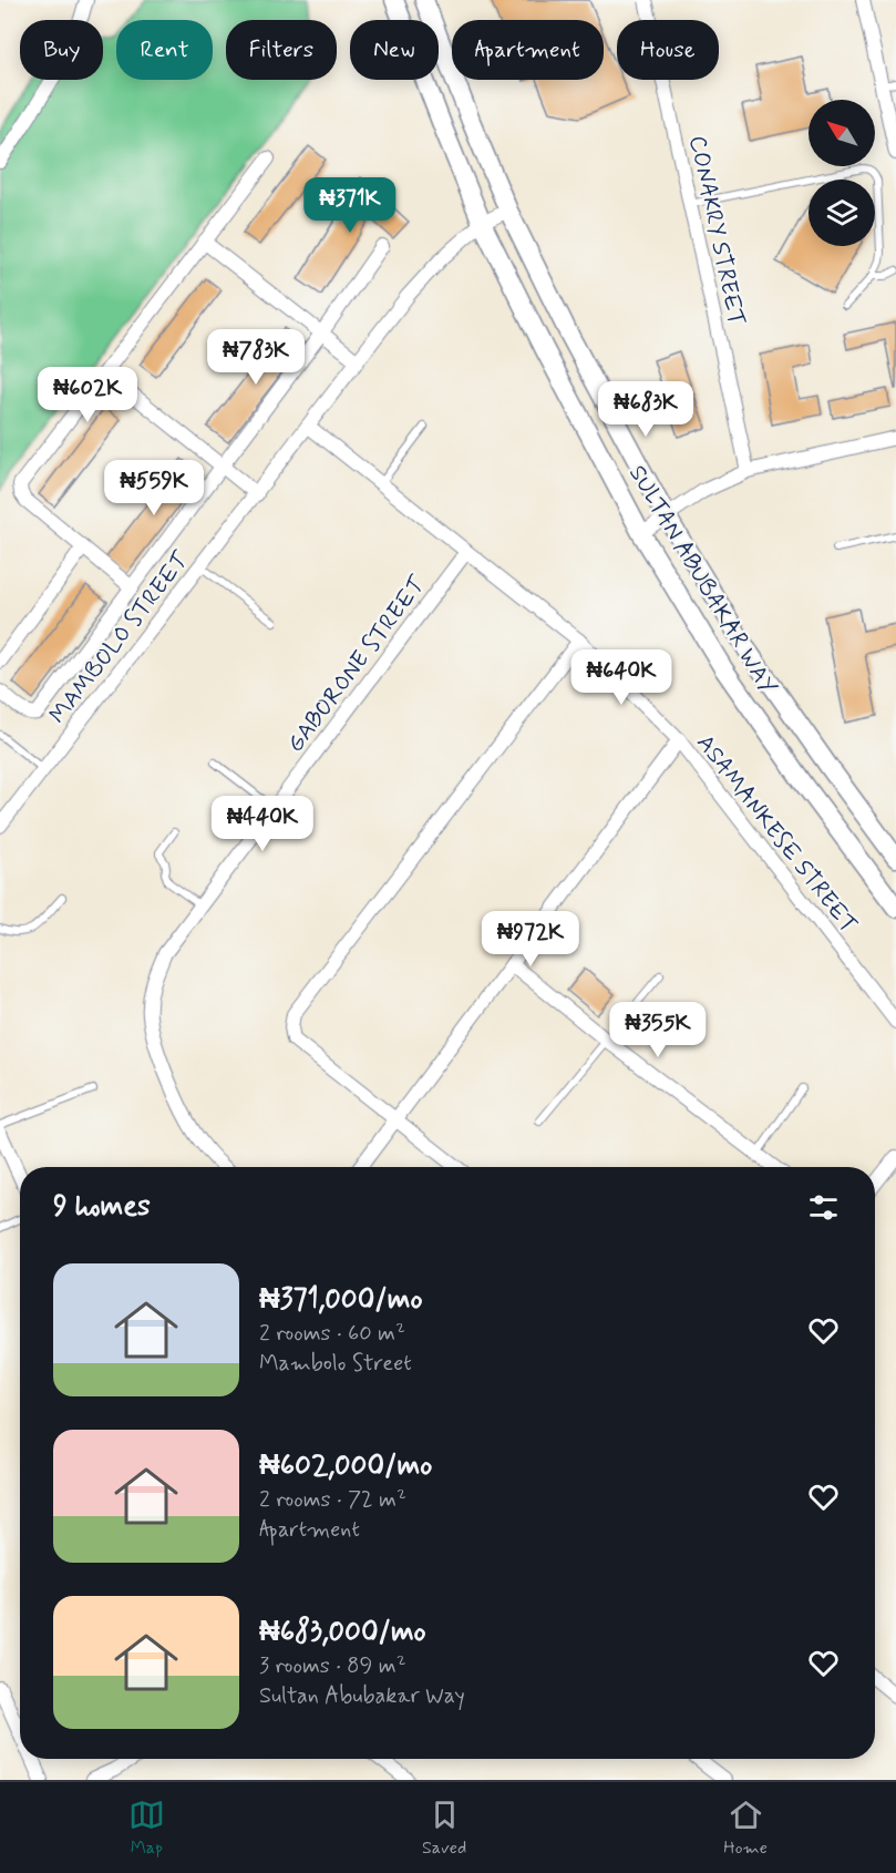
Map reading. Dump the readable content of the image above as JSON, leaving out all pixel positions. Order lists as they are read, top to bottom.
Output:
{
  "streets": {
    "main road": ["SULTAN ABUBAKAR WAY"],
    "street": [
      "CONAKRY STREET",
      "MAMBOLO STREET",
      "GABORONE STREET",
      "ASAMANKESE STREET"
    ]
  },
  "crossings": [
    ["SULTAN ABUBAKAR WAY", "MAMBOLO STREET"],
    ["MAMBOLO STREET", "ASAMANKESE STREET"],
    ["GABORONE STREET", "ASAMANKESE STREET"]
  ],
  "north": "top left",
  "page": {
    "chip": [
      "Buy",
      "Rent",
      "Filters",
      "New",
      "Apartment",
      "House"
    ],
    "price": [
      "₦371K",
      "₦783K",
      "₦602K",
      "₦683K",
      "₦559K",
      "₦640K",
      "₦440K",
      "₦972K",
      "₦355K"
    ],
    "heading": "9 homes",
    "list": [
      {
        "name": "₦371,000/mo",
        "note": "2 rooms · 60 m² · Mambolo Street"
      },
      {
        "name": "₦602,000/mo",
        "note": "2 rooms · 72 m² · Apartment"
      },
      {
        "name": "₦683,000/mo",
        "note": "3 rooms · 89 m² · Sultan Abubakar Way"
      }
    ],
    "tabs": ["Map", "Saved", "Home"]
  }
}
